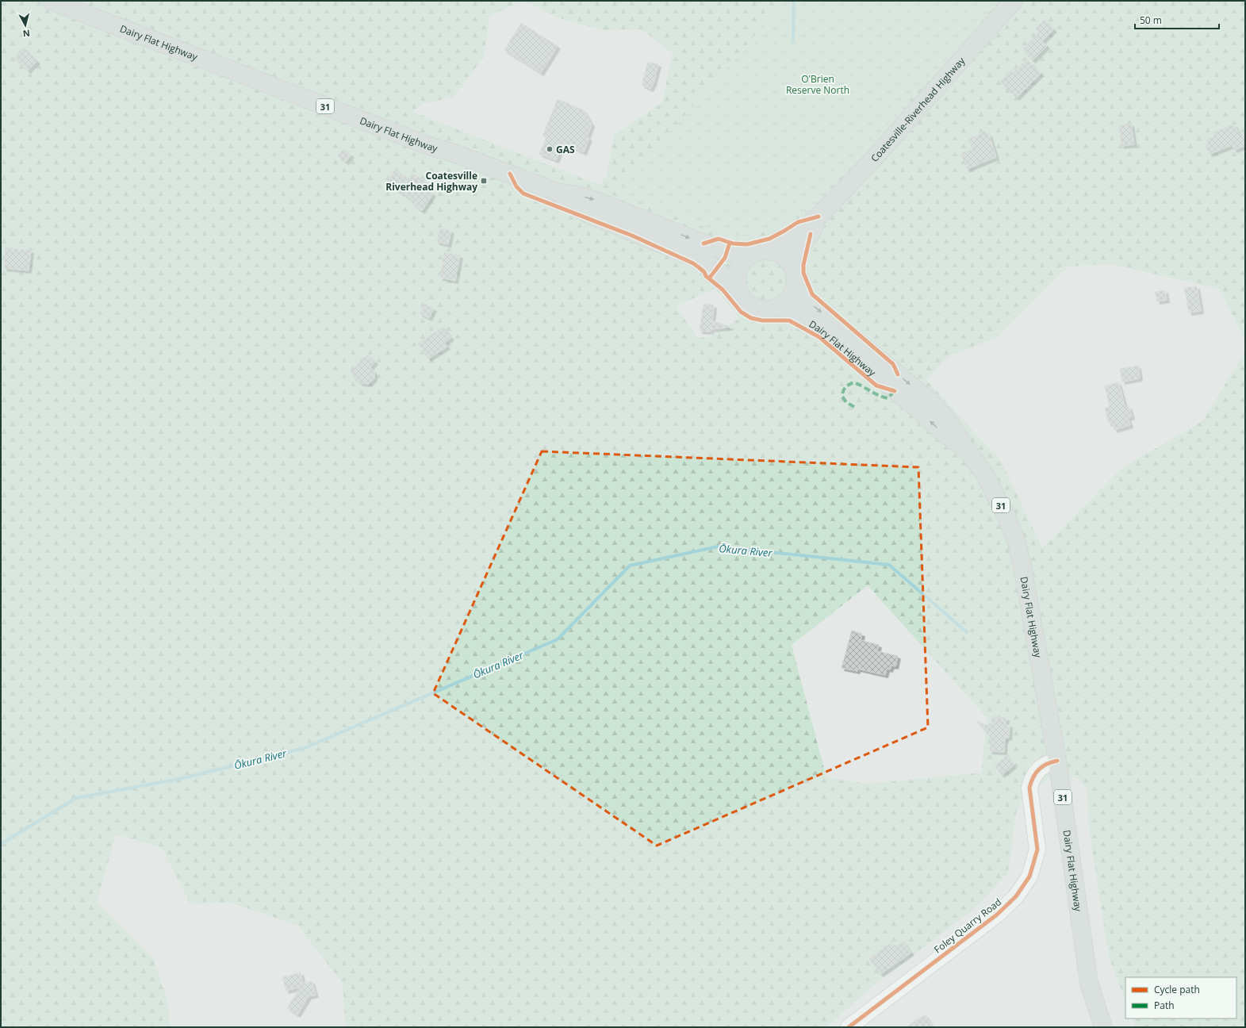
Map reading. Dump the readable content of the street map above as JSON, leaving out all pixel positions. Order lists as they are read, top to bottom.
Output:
{
  "streets": {
    "main road": ["Dairy Flat Highway", "31", "Coatesville-Riverhead Highway"],
    "street": ["Foley Quarry Road"]
  },
  "crossings": [
    ["Dairy Flat Highway", "Coatesville-Riverhead Highway"],
    ["Dairy Flat Highway", "Foley Quarry Road"]
  ],
  "water": ["Ōkura River"],
  "parks": ["O'Brien Reserve North"],
  "places": {
    "other": ["GAS"],
    "transit": ["Coatesville Riverhead Highway"]
  },
  "legend": ["Cycle path", "Path"],
  "scale_bar": "50 m",
  "north": "bottom"
}
